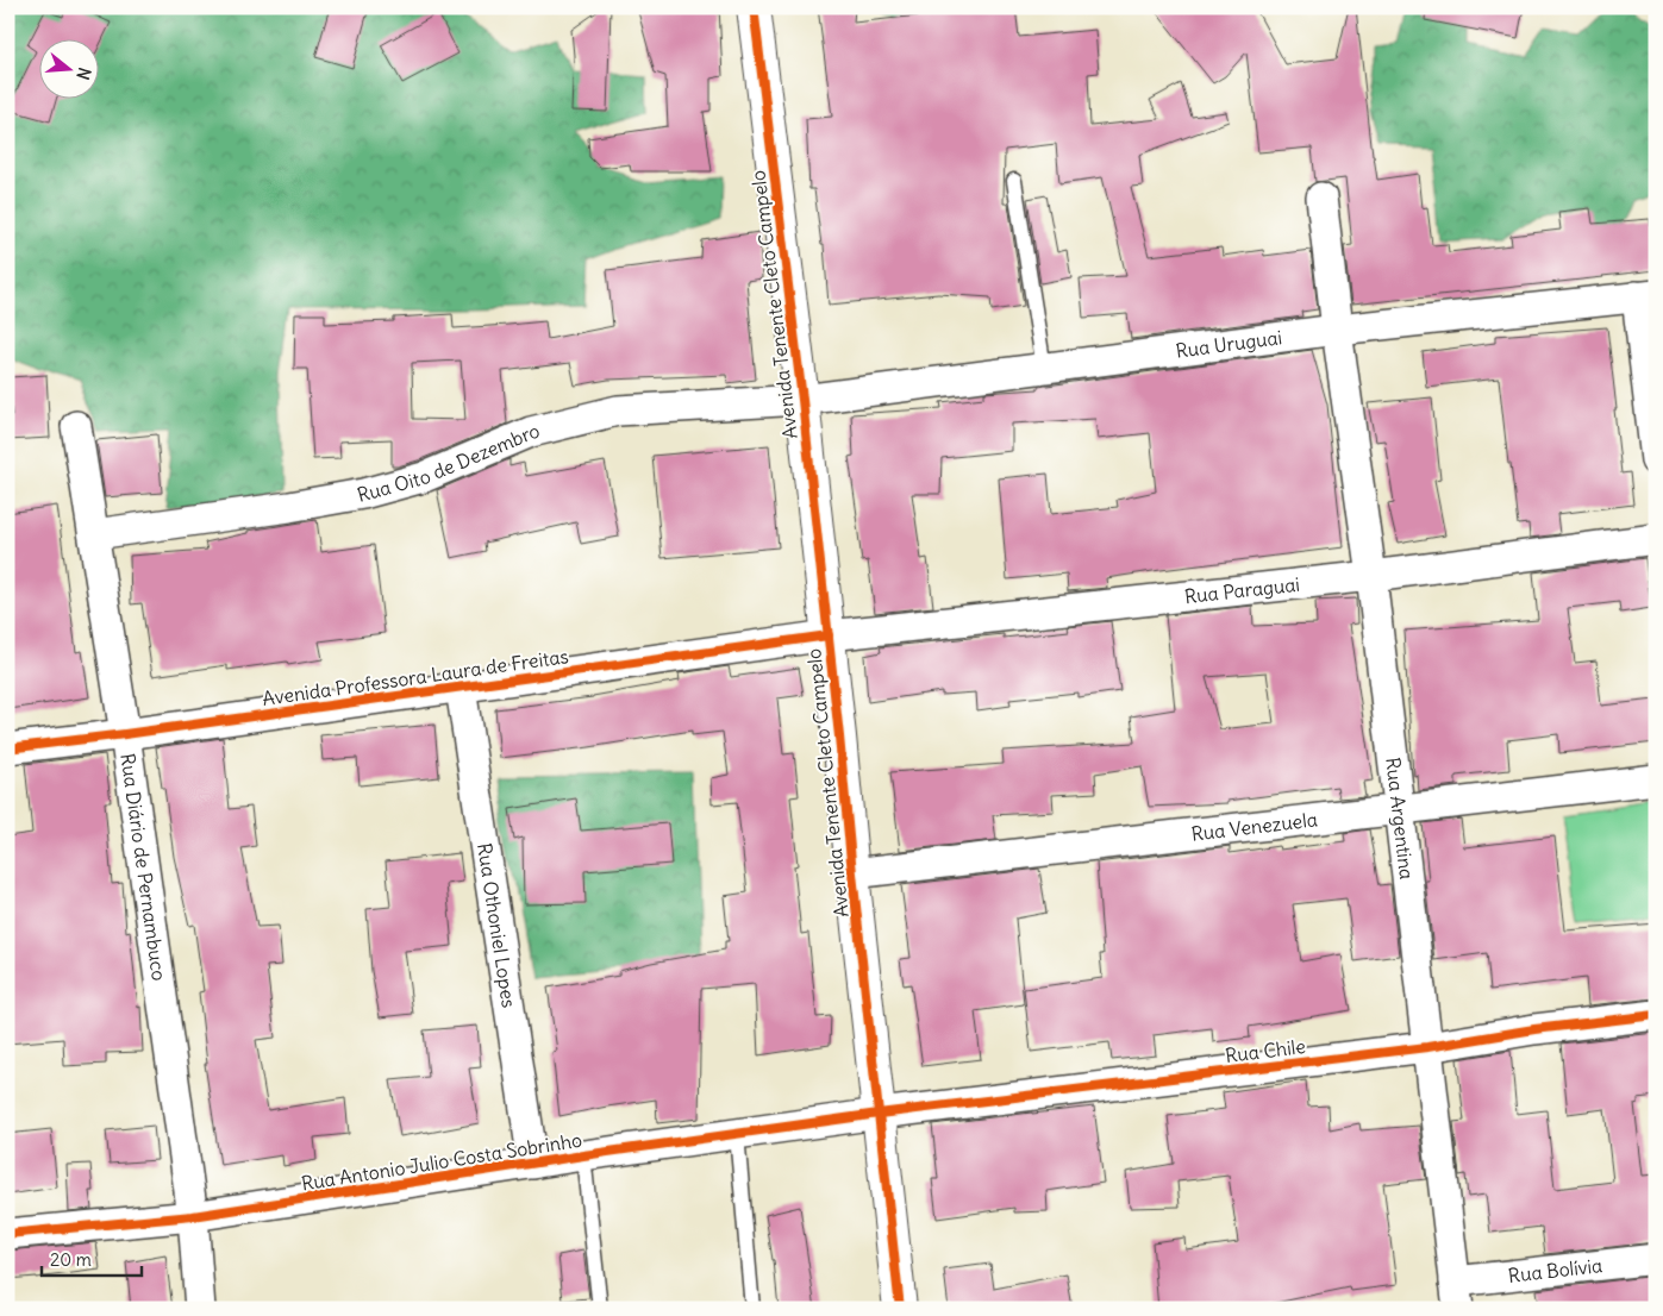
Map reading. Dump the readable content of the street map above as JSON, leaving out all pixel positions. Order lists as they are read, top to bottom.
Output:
{
  "streets": {
    "main road": ["Avenida Tenente Cleto Campelo"],
    "street": [
      "Rua Uruguai",
      "Rua Oito de Dezembro",
      "Rua Paraguai",
      "Avenida Professora Laura de Freitas",
      "Rua Argentina",
      "Rua Venezuela",
      "Rua Diário de Pernambuco",
      "Rua Othoniel Lopes",
      "Rua Chile",
      "Rua Antonio Julio Costa Sobrinho",
      "Rua Bolívia"
    ]
  },
  "crossings": [
    ["Avenida Tenente Cleto Campelo", "Rua Uruguai"],
    ["Avenida Tenente Cleto Campelo", "Rua Oito de Dezembro"],
    ["Avenida Tenente Cleto Campelo", "Rua Paraguai"],
    ["Avenida Tenente Cleto Campelo", "Avenida Professora Laura de Freitas"],
    ["Avenida Tenente Cleto Campelo", "Rua Venezuela"],
    ["Avenida Tenente Cleto Campelo", "Rua Chile"],
    ["Avenida Tenente Cleto Campelo", "Rua Antonio Julio Costa Sobrinho"],
    ["Rua Uruguai", "Rua Oito de Dezembro"],
    ["Rua Uruguai", "Rua Argentina"],
    ["Rua Oito de Dezembro", "Rua Diário de Pernambuco"],
    ["Rua Paraguai", "Avenida Professora Laura de Freitas"],
    ["Rua Paraguai", "Rua Argentina"],
    ["Avenida Professora Laura de Freitas", "Rua Diário de Pernambuco"],
    ["Avenida Professora Laura de Freitas", "Rua Othoniel Lopes"],
    ["Rua Argentina", "Rua Venezuela"],
    ["Rua Argentina", "Rua Chile"],
    ["Rua Argentina", "Rua Bolívia"],
    ["Rua Diário de Pernambuco", "Rua Antonio Julio Costa Sobrinho"],
    ["Rua Othoniel Lopes", "Rua Antonio Julio Costa Sobrinho"],
    ["Rua Chile", "Rua Antonio Julio Costa Sobrinho"]
  ],
  "scale_bar": "20 m",
  "north": "right"
}
